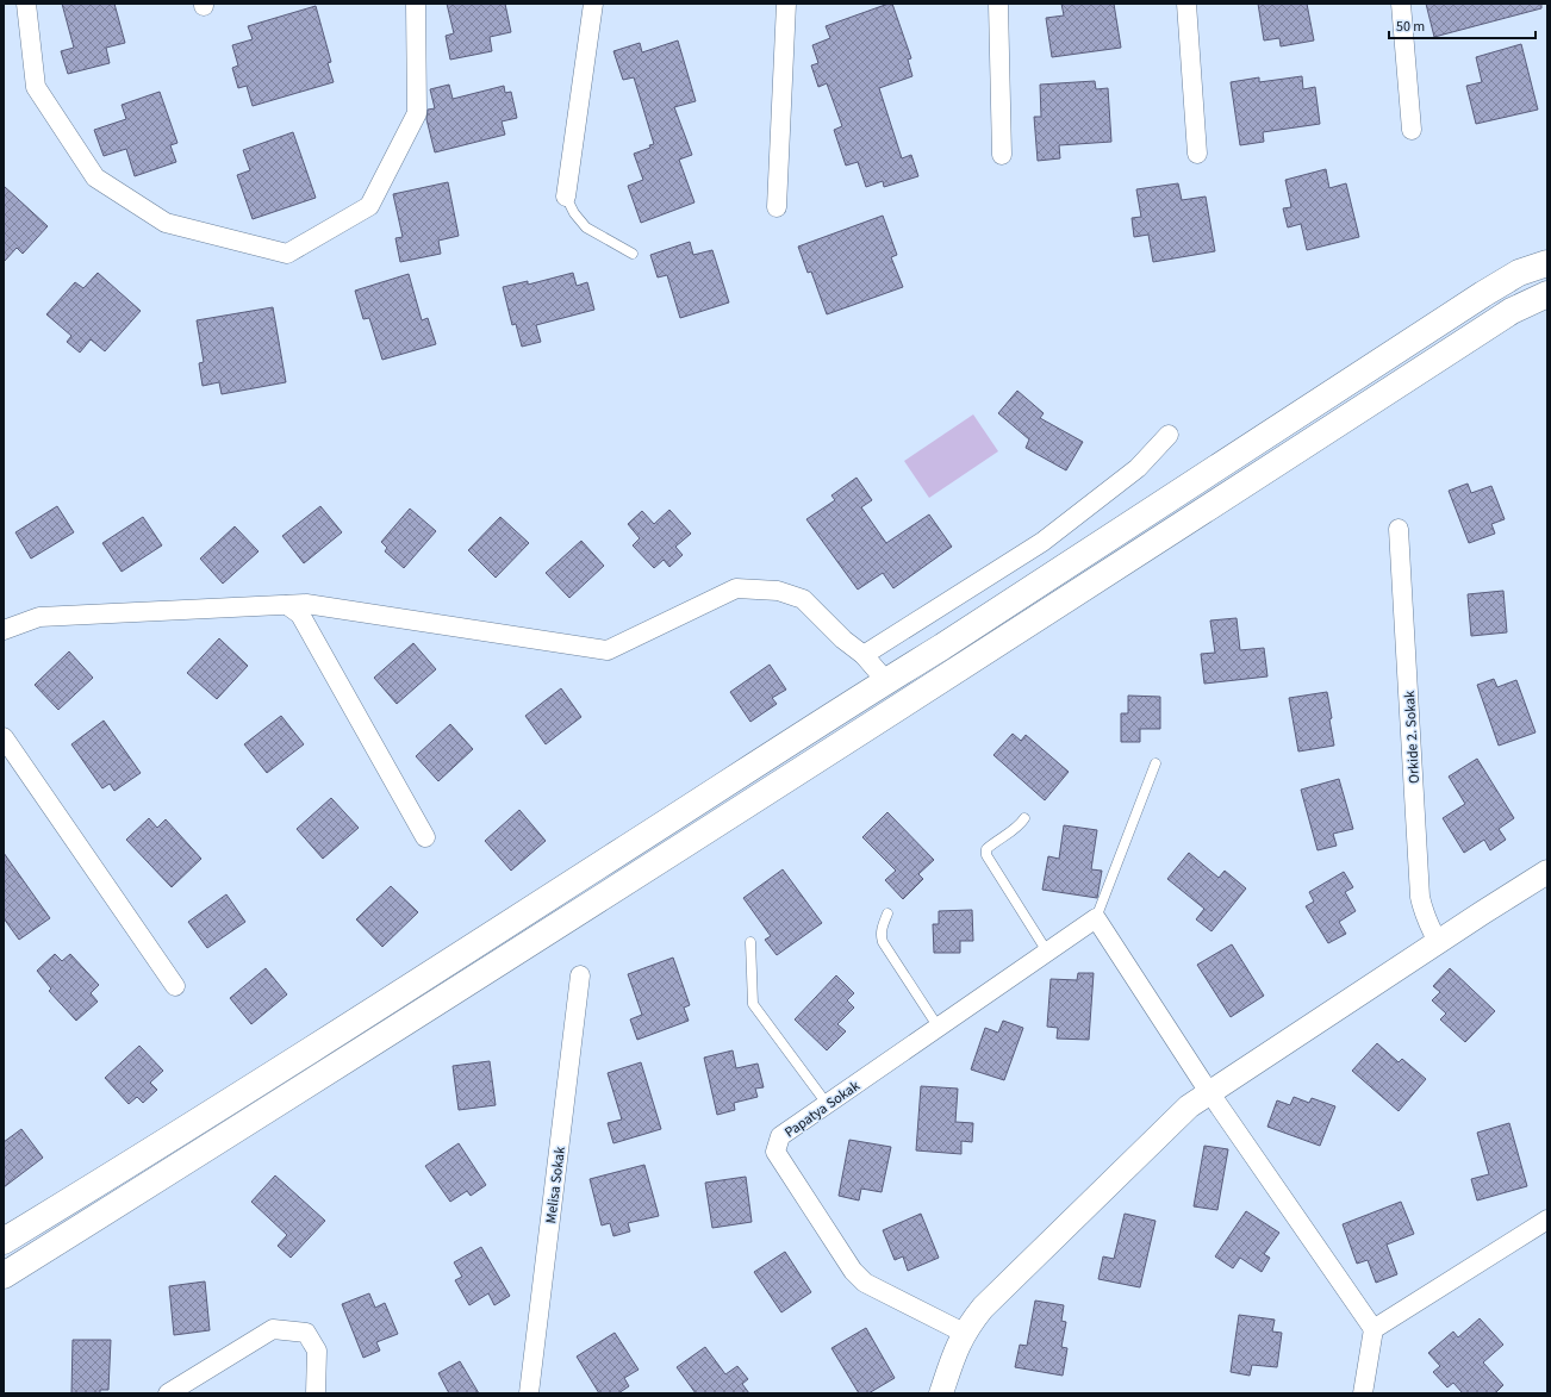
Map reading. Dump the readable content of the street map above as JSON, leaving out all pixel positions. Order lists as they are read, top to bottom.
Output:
{
  "streets": {
    "street": ["Orkide 2. Sokak", "Papatya Sokak", "Melisa Sokak"]
  },
  "scale_bar": "50 m"
}
